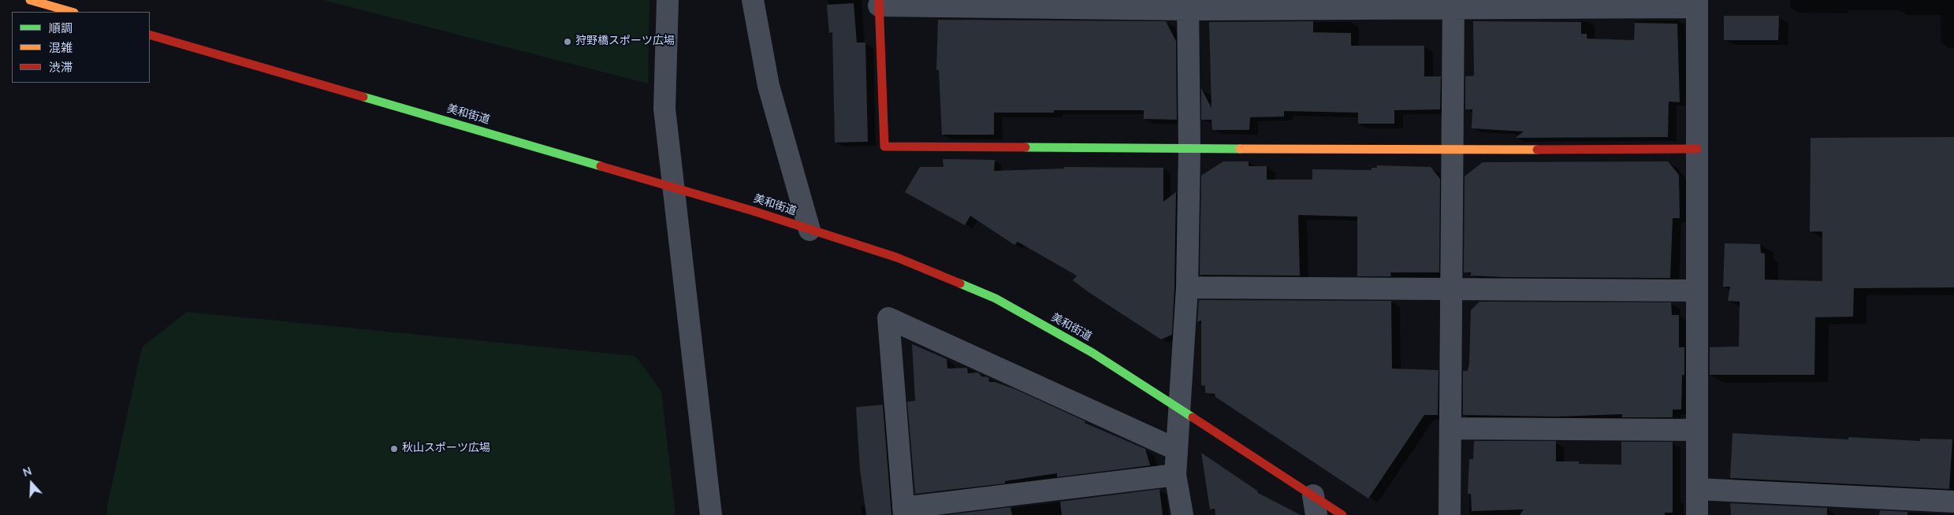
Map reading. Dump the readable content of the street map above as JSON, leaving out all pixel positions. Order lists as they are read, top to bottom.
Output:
{
  "streets": {
    "main road": ["美和街道"]
  },
  "places": ["狩野橋スポーツ広場", "秋山スポーツ広場"],
  "legend": ["順調", "混雑", "渋滞"],
  "north": "top"
}
